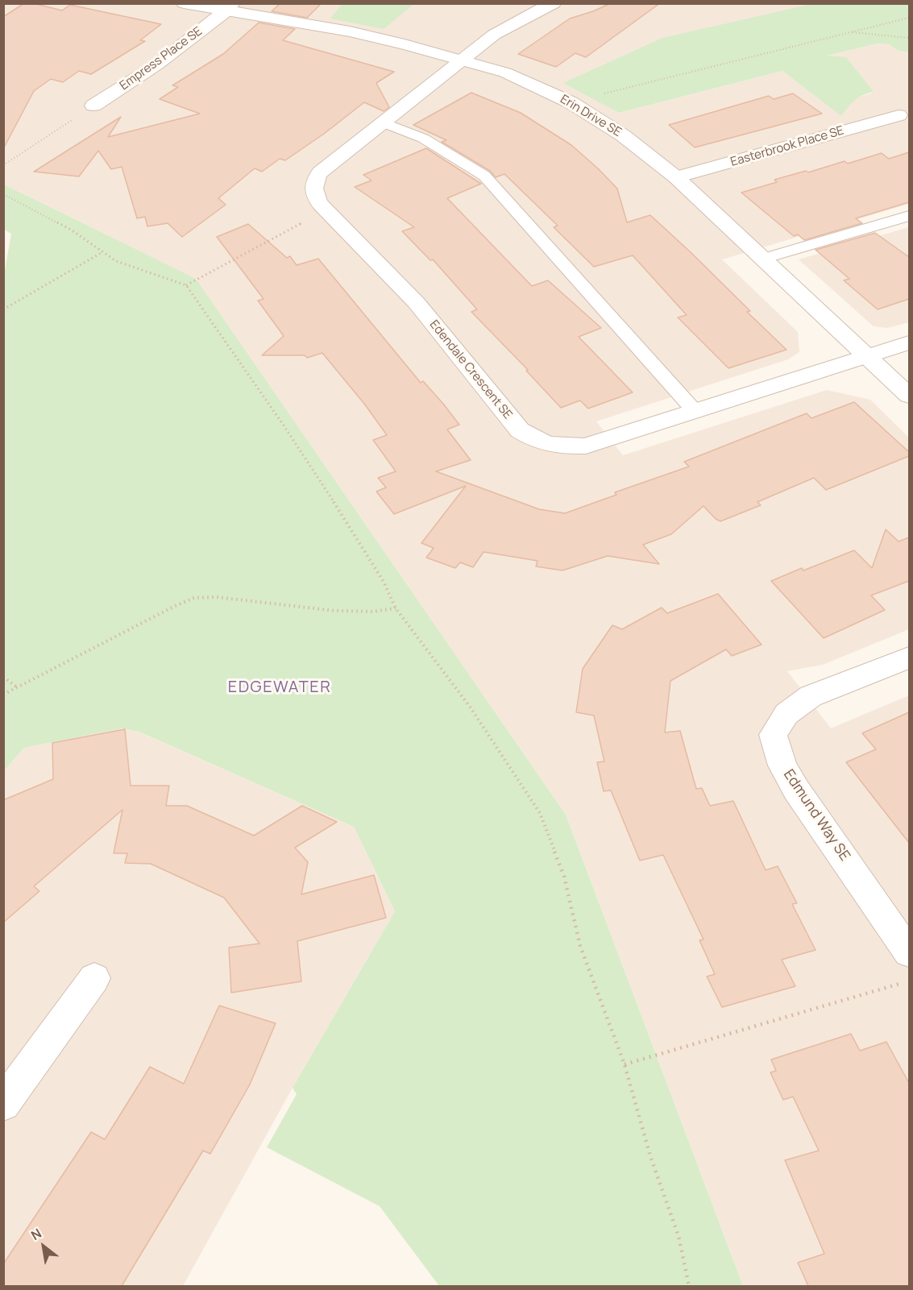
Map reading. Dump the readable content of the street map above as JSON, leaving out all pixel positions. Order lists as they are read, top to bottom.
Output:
{
  "streets": {
    "street": [
      "Empress Place SE",
      "Erin Drive SE",
      "Easterbrook Place SE",
      "Edendale Crescent SE",
      "Edmund Way SE"
    ]
  },
  "crossings": [
    ["Empress Place SE", "Erin Drive SE"],
    ["Erin Drive SE", "Easterbrook Place SE"],
    ["Erin Drive SE", "Edendale Crescent SE"]
  ],
  "districts": ["EDGEWATER"],
  "north": "top left"
}
